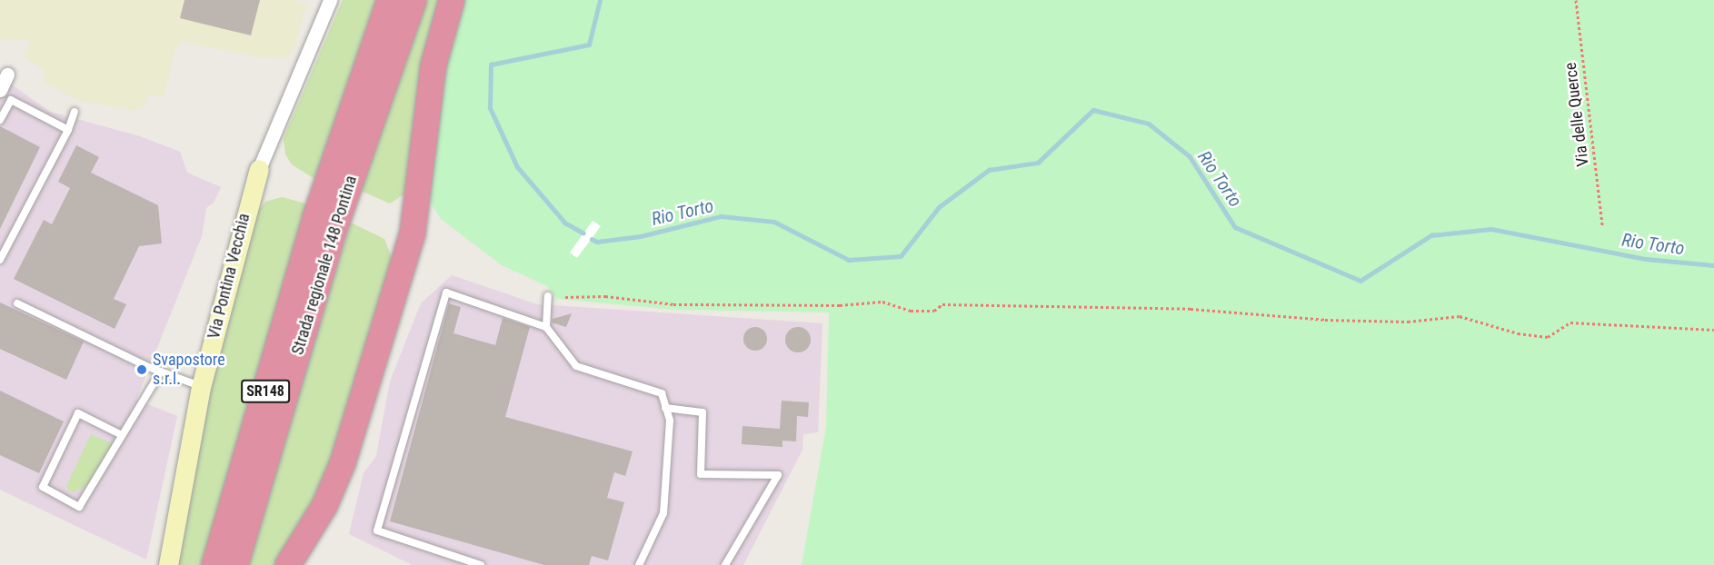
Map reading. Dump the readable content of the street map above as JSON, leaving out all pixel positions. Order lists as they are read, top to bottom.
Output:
{
  "streets": {
    "highway": ["Strada regionale 148 Pontina", "SR148"],
    "street": ["Via Pontina Vecchia"],
    "path": ["Via delle Querce"]
  },
  "water": ["Rio Torto"],
  "places": ["Svapostore s.r.l."]
}
